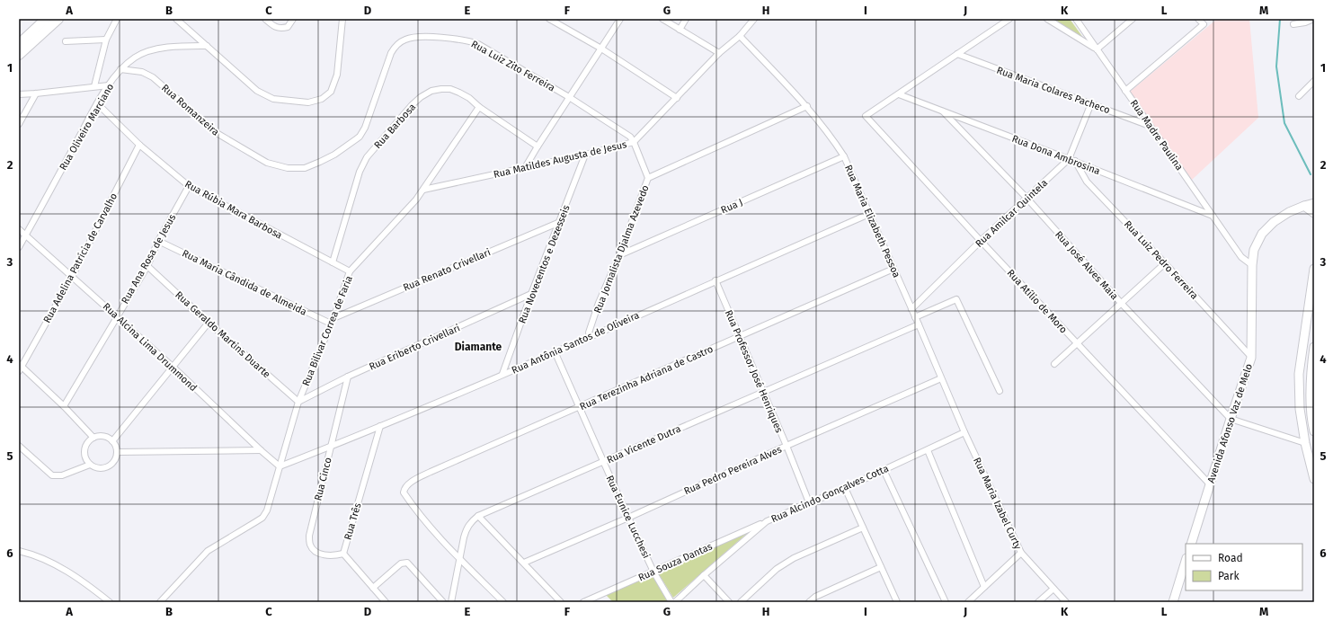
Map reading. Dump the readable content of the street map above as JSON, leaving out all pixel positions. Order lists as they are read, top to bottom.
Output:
{
  "streets": {
    "main road": ["Avenida Afonso Vaz de Melo"],
    "street": [
      "Rua Luiz Zito Ferreira",
      "Rua Maria Colares Pacheco",
      "Rua Romanzeira",
      "Rua Barbosa",
      "Rua Oliveiro Marciano",
      "Rua Madre Paulina",
      "Rua Dona Ambrosina",
      "Rua Matildes Augusta de Jesus",
      "Rua J",
      "Rua Rúbia Mara Barbosa",
      "Rua Amilcar Quintela",
      "Rua Maria Elizabeth Pessoa",
      "Rua Jornalista Djalma Azevedo",
      "Rua Adelina Patrícia de Carvalho",
      "Rua Ana Rosa de Jesus",
      "Rua Luiz Pedro Ferreira",
      "Rua Novecentos e Dezesseis",
      "Rua José Alves Maia",
      "Rua Renato Crivellari",
      "Rua Maria Cândida de Almeida",
      "Rua Atílio de Moro",
      "Rua Bilivar Correa de Faria",
      "Rua Geraldo Martins Duarte",
      "Rua Antônia Santos de Oliveira",
      "Rua Alcina Lima Drummond",
      "Rua Eriberto Crivellari",
      "Rua Professor José Henriques",
      "Rua Terezinha Adriana de Castro",
      "Rua Vicente Dutra",
      "Rua Pedro Pereira Alves",
      "Rua Cinco",
      "Rua Alcindo Gonçalves Cotta",
      "Rua Maria Izabel Curty",
      "Rua Eunice Lucchesi",
      "Rua Três",
      "Rua Souza Dantas"
    ]
  },
  "crossings": [
    ["Rua Luiz Zito Ferreira", "Rua Romanzeira"],
    ["Rua Luiz Zito Ferreira", "Rua Matildes Augusta de Jesus"],
    ["Rua Luiz Zito Ferreira", "Rua Jornalista Djalma Azevedo"],
    ["Rua Maria Colares Pacheco", "Rua Madre Paulina"],
    ["Rua Maria Colares Pacheco", "Rua Amilcar Quintela"],
    ["Rua Romanzeira", "Rua Oliveiro Marciano"],
    ["Rua Barbosa", "Rua Rúbia Mara Barbosa"],
    ["Rua Barbosa", "Rua Bilivar Correa de Faria"],
    ["Rua Oliveiro Marciano", "Rua Rúbia Mara Barbosa"],
    ["Rua Oliveiro Marciano", "Rua Alcina Lima Drummond"],
    ["Rua Madre Paulina", "Rua Dona Ambrosina"],
    ["Rua Madre Paulina", "Avenida Afonso Vaz de Melo"],
    ["Rua Dona Ambrosina", "Rua Amilcar Quintela"],
    ["Rua Dona Ambrosina", "Rua Luiz Pedro Ferreira"],
    ["Rua Dona Ambrosina", "Rua José Alves Maia"],
    ["Rua Dona Ambrosina", "Rua Atílio de Moro"],
    ["Rua Matildes Augusta de Jesus", "Rua Maria Elizabeth Pessoa"],
    ["Rua Matildes Augusta de Jesus", "Rua Jornalista Djalma Azevedo"],
    ["Rua Matildes Augusta de Jesus", "Rua Novecentos e Dezesseis"],
    ["Rua Matildes Augusta de Jesus", "Rua Bilivar Correa de Faria"],
    ["Rua J", "Rua Maria Elizabeth Pessoa"],
    ["Rua J", "Rua Jornalista Djalma Azevedo"],
    ["Rua Rúbia Mara Barbosa", "Rua Adelina Patrícia de Carvalho"],
    ["Rua Rúbia Mara Barbosa", "Rua Ana Rosa de Jesus"],
    ["Rua Rúbia Mara Barbosa", "Rua Bilivar Correa de Faria"],
    ["Rua Amilcar Quintela", "Rua Maria Elizabeth Pessoa"],
    ["Rua Amilcar Quintela", "Rua Luiz Pedro Ferreira"],
    ["Rua Amilcar Quintela", "Rua José Alves Maia"],
    ["Rua Amilcar Quintela", "Rua Atílio de Moro"],
    ["Rua Maria Elizabeth Pessoa", "Rua Antônia Santos de Oliveira"],
    ["Rua Maria Elizabeth Pessoa", "Rua Terezinha Adriana de Castro"],
    ["Rua Maria Elizabeth Pessoa", "Rua Vicente Dutra"],
    ["Rua Maria Elizabeth Pessoa", "Rua Pedro Pereira Alves"],
    ["Rua Maria Elizabeth Pessoa", "Rua Alcindo Gonçalves Cotta"],
    ["Rua Maria Elizabeth Pessoa", "Rua Maria Izabel Curty"],
    ["Rua Jornalista Djalma Azevedo", "Rua Antônia Santos de Oliveira"],
    ["Rua Adelina Patrícia de Carvalho", "Rua Alcina Lima Drummond"],
    ["Rua Ana Rosa de Jesus", "Rua Maria Cândida de Almeida"],
    ["Rua Ana Rosa de Jesus", "Rua Geraldo Martins Duarte"],
    ["Rua Ana Rosa de Jesus", "Rua Alcina Lima Drummond"],
    ["Rua Luiz Pedro Ferreira", "Avenida Afonso Vaz de Melo"],
    ["Rua Novecentos e Dezesseis", "Rua Renato Crivellari"],
    ["Rua Novecentos e Dezesseis", "Rua Antônia Santos de Oliveira"],
    ["Rua Novecentos e Dezesseis", "Rua Eriberto Crivellari"],
    ["Rua José Alves Maia", "Avenida Afonso Vaz de Melo"],
    ["Rua Renato Crivellari", "Rua Maria Cândida de Almeida"],
    ["Rua Renato Crivellari", "Rua Bilivar Correa de Faria"],
    ["Rua Maria Cândida de Almeida", "Rua Bilivar Correa de Faria"],
    ["Rua Atílio de Moro", "Avenida Afonso Vaz de Melo"],
    ["Rua Bilivar Correa de Faria", "Rua Geraldo Martins Duarte"],
    ["Rua Bilivar Correa de Faria", "Rua Antônia Santos de Oliveira"],
    ["Rua Bilivar Correa de Faria", "Rua Alcina Lima Drummond"],
    ["Rua Bilivar Correa de Faria", "Rua Eriberto Crivellari"],
    ["Rua Geraldo Martins Duarte", "Rua Eriberto Crivellari"],
    ["Rua Antônia Santos de Oliveira", "Rua Alcina Lima Drummond"],
    ["Rua Antônia Santos de Oliveira", "Rua Professor José Henriques"],
    ["Rua Antônia Santos de Oliveira", "Rua Cinco"],
    ["Rua Antônia Santos de Oliveira", "Rua Eunice Lucchesi"],
    ["Rua Antônia Santos de Oliveira", "Rua Três"],
    ["Rua Eriberto Crivellari", "Rua Cinco"],
    ["Rua Professor José Henriques", "Rua Terezinha Adriana de Castro"],
    ["Rua Professor José Henriques", "Rua Vicente Dutra"],
    ["Rua Professor José Henriques", "Rua Pedro Pereira Alves"],
    ["Rua Professor José Henriques", "Rua Alcindo Gonçalves Cotta"],
    ["Rua Terezinha Adriana de Castro", "Rua Eunice Lucchesi"],
    ["Rua Vicente Dutra", "Rua Eunice Lucchesi"],
    ["Rua Pedro Pereira Alves", "Rua Eunice Lucchesi"],
    ["Rua Cinco", "Rua Três"],
    ["Rua Alcindo Gonçalves Cotta", "Rua Maria Izabel Curty"],
    ["Rua Alcindo Gonçalves Cotta", "Rua Souza Dantas"],
    ["Rua Eunice Lucchesi", "Rua Souza Dantas"]
  ],
  "districts": ["Diamante"],
  "legend": ["Road", "Park"],
  "grid": {
    "columns": [
      "A",
      "B",
      "C",
      "D",
      "E",
      "F",
      "G",
      "H",
      "I",
      "J",
      "K",
      "L",
      "M"
    ],
    "rows": [
      "1",
      "2",
      "3",
      "4",
      "5",
      "6"
    ]
  }
}
